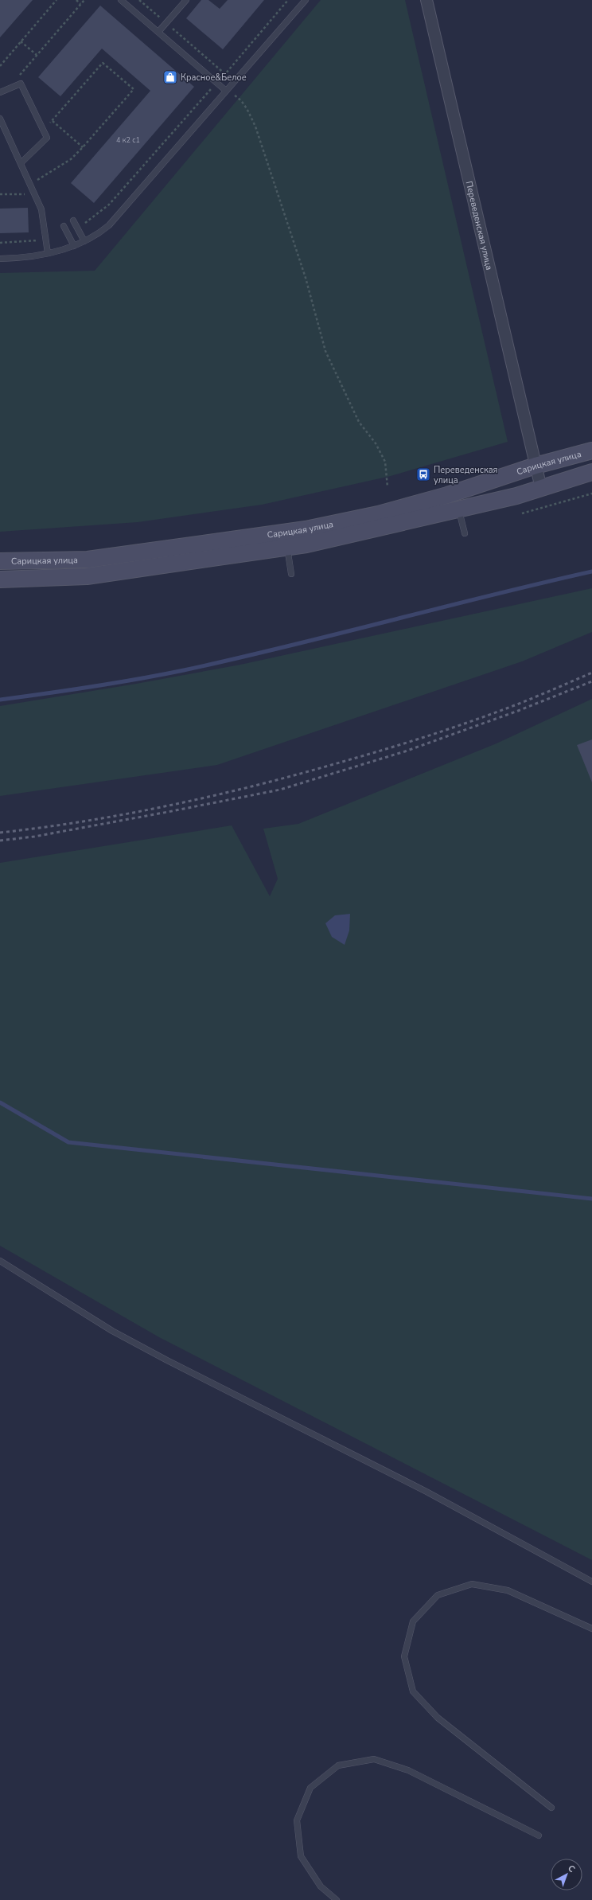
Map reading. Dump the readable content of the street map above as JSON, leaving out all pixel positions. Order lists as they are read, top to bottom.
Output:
{
  "streets": {
    "street": ["Переведенская улица", "Сарицкая улица"]
  },
  "crossings": [
    ["Переведенская улица", "Сарицкая улица"]
  ],
  "places": {
    "shop": ["Красное&Белое"],
    "bus stop": ["Переведенская улица"]
  },
  "house_numbers": ["4 к2 с1"],
  "north": "top right"
}
